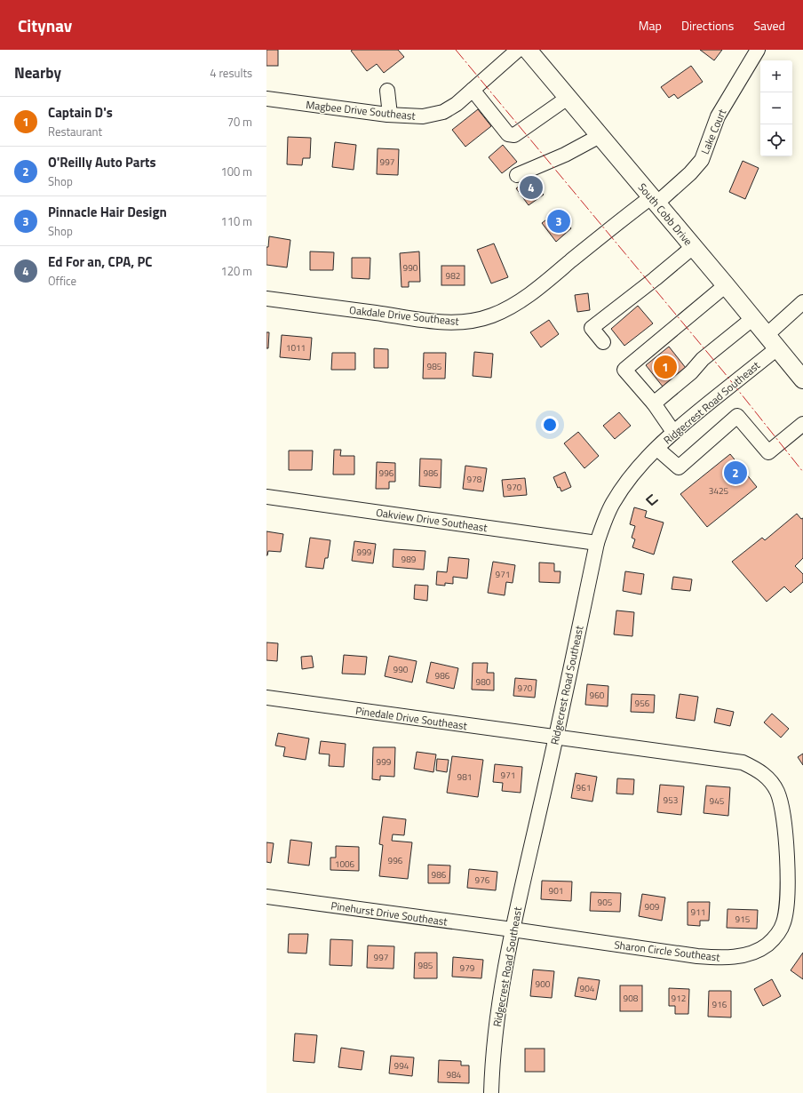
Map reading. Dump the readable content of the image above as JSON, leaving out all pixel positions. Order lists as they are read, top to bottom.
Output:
{
  "streets": {
    "main road": ["South Cobb Drive"],
    "street": [
      "Magbee Drive Southeast",
      "Lake Court",
      "Oakdale Drive Southeast",
      "Ridgecrest Road Southeast",
      "Oakview Drive Southeast",
      "Pinedale Drive Southeast",
      "Pinehurst Drive Southeast",
      "Sharon Circle Southeast"
    ]
  },
  "crossings": [
    ["Lake Court", "South Cobb Drive"],
    ["Lake Court", "Oakdale Drive Southeast"],
    ["South Cobb Drive", "Oakdale Drive Southeast"],
    ["South Cobb Drive", "Ridgecrest Road Southeast"],
    ["Ridgecrest Road Southeast", "Oakview Drive Southeast"],
    ["Ridgecrest Road Southeast", "Pinedale Drive Southeast"],
    ["Ridgecrest Road Southeast", "Pinehurst Drive Southeast"],
    ["Ridgecrest Road Southeast", "Sharon Circle Southeast"],
    ["Pinedale Drive Southeast", "Sharon Circle Southeast"],
    ["Pinehurst Drive Southeast", "Sharon Circle Southeast"]
  ],
  "house_numbers": [
    "997",
    "990",
    "982",
    "1011",
    "985",
    "996",
    "986",
    "978",
    "970",
    "3425",
    "999",
    "989",
    "971",
    "990",
    "986",
    "980",
    "970",
    "960",
    "956",
    "999",
    "971",
    "981",
    "961",
    "953",
    "945",
    "996",
    "1006",
    "986",
    "976",
    "901",
    "905",
    "909",
    "911",
    "915",
    "997",
    "985",
    "979",
    "900",
    "904",
    "908",
    "912",
    "916",
    "994",
    "984"
  ],
  "page": {
    "header": "Citynav",
    "nav": ["Map", "Directions", "Saved"],
    "heading": ["Nearby", "4 results"],
    "map_buttons": ["+", "−"],
    "list": [
      {
        "mark": "1",
        "name": "Captain D's",
        "note": "Restaurant",
        "value": "70 m"
      },
      {
        "mark": "2",
        "name": "O'Reilly Auto Parts",
        "note": "Shop",
        "value": "100 m"
      },
      {
        "mark": "3",
        "name": "Pinnacle Hair Design",
        "note": "Shop",
        "value": "110 m"
      },
      {
        "mark": "4",
        "name": "Ed For an, CPA, PC",
        "note": "Office",
        "value": "120 m"
      }
    ],
    "pins": [
      "4",
      "3",
      "1",
      "2"
    ]
  }
}
